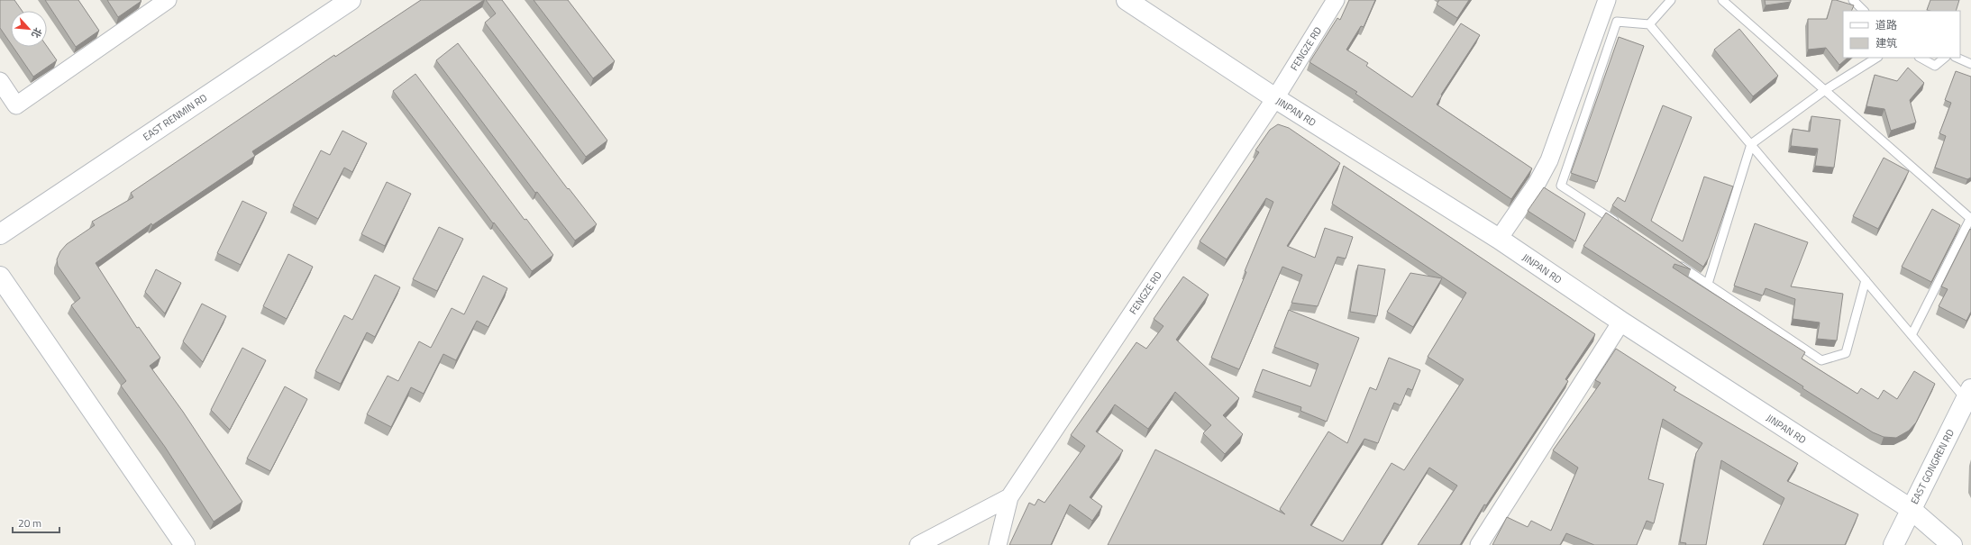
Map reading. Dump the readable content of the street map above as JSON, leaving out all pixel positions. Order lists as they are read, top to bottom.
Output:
{
  "streets": {
    "main road": ["JINPAN RD", "EAST RENMIN RD", "EAST GONGREN RD"],
    "street": ["FENGZE RD"]
  },
  "crossings": [
    ["FENGZE RD", "JINPAN RD"],
    ["JINPAN RD", "EAST GONGREN RD"]
  ],
  "legend": ["道路", "建筑"],
  "scale_bar": "20 m",
  "north": "bottom right"
}
